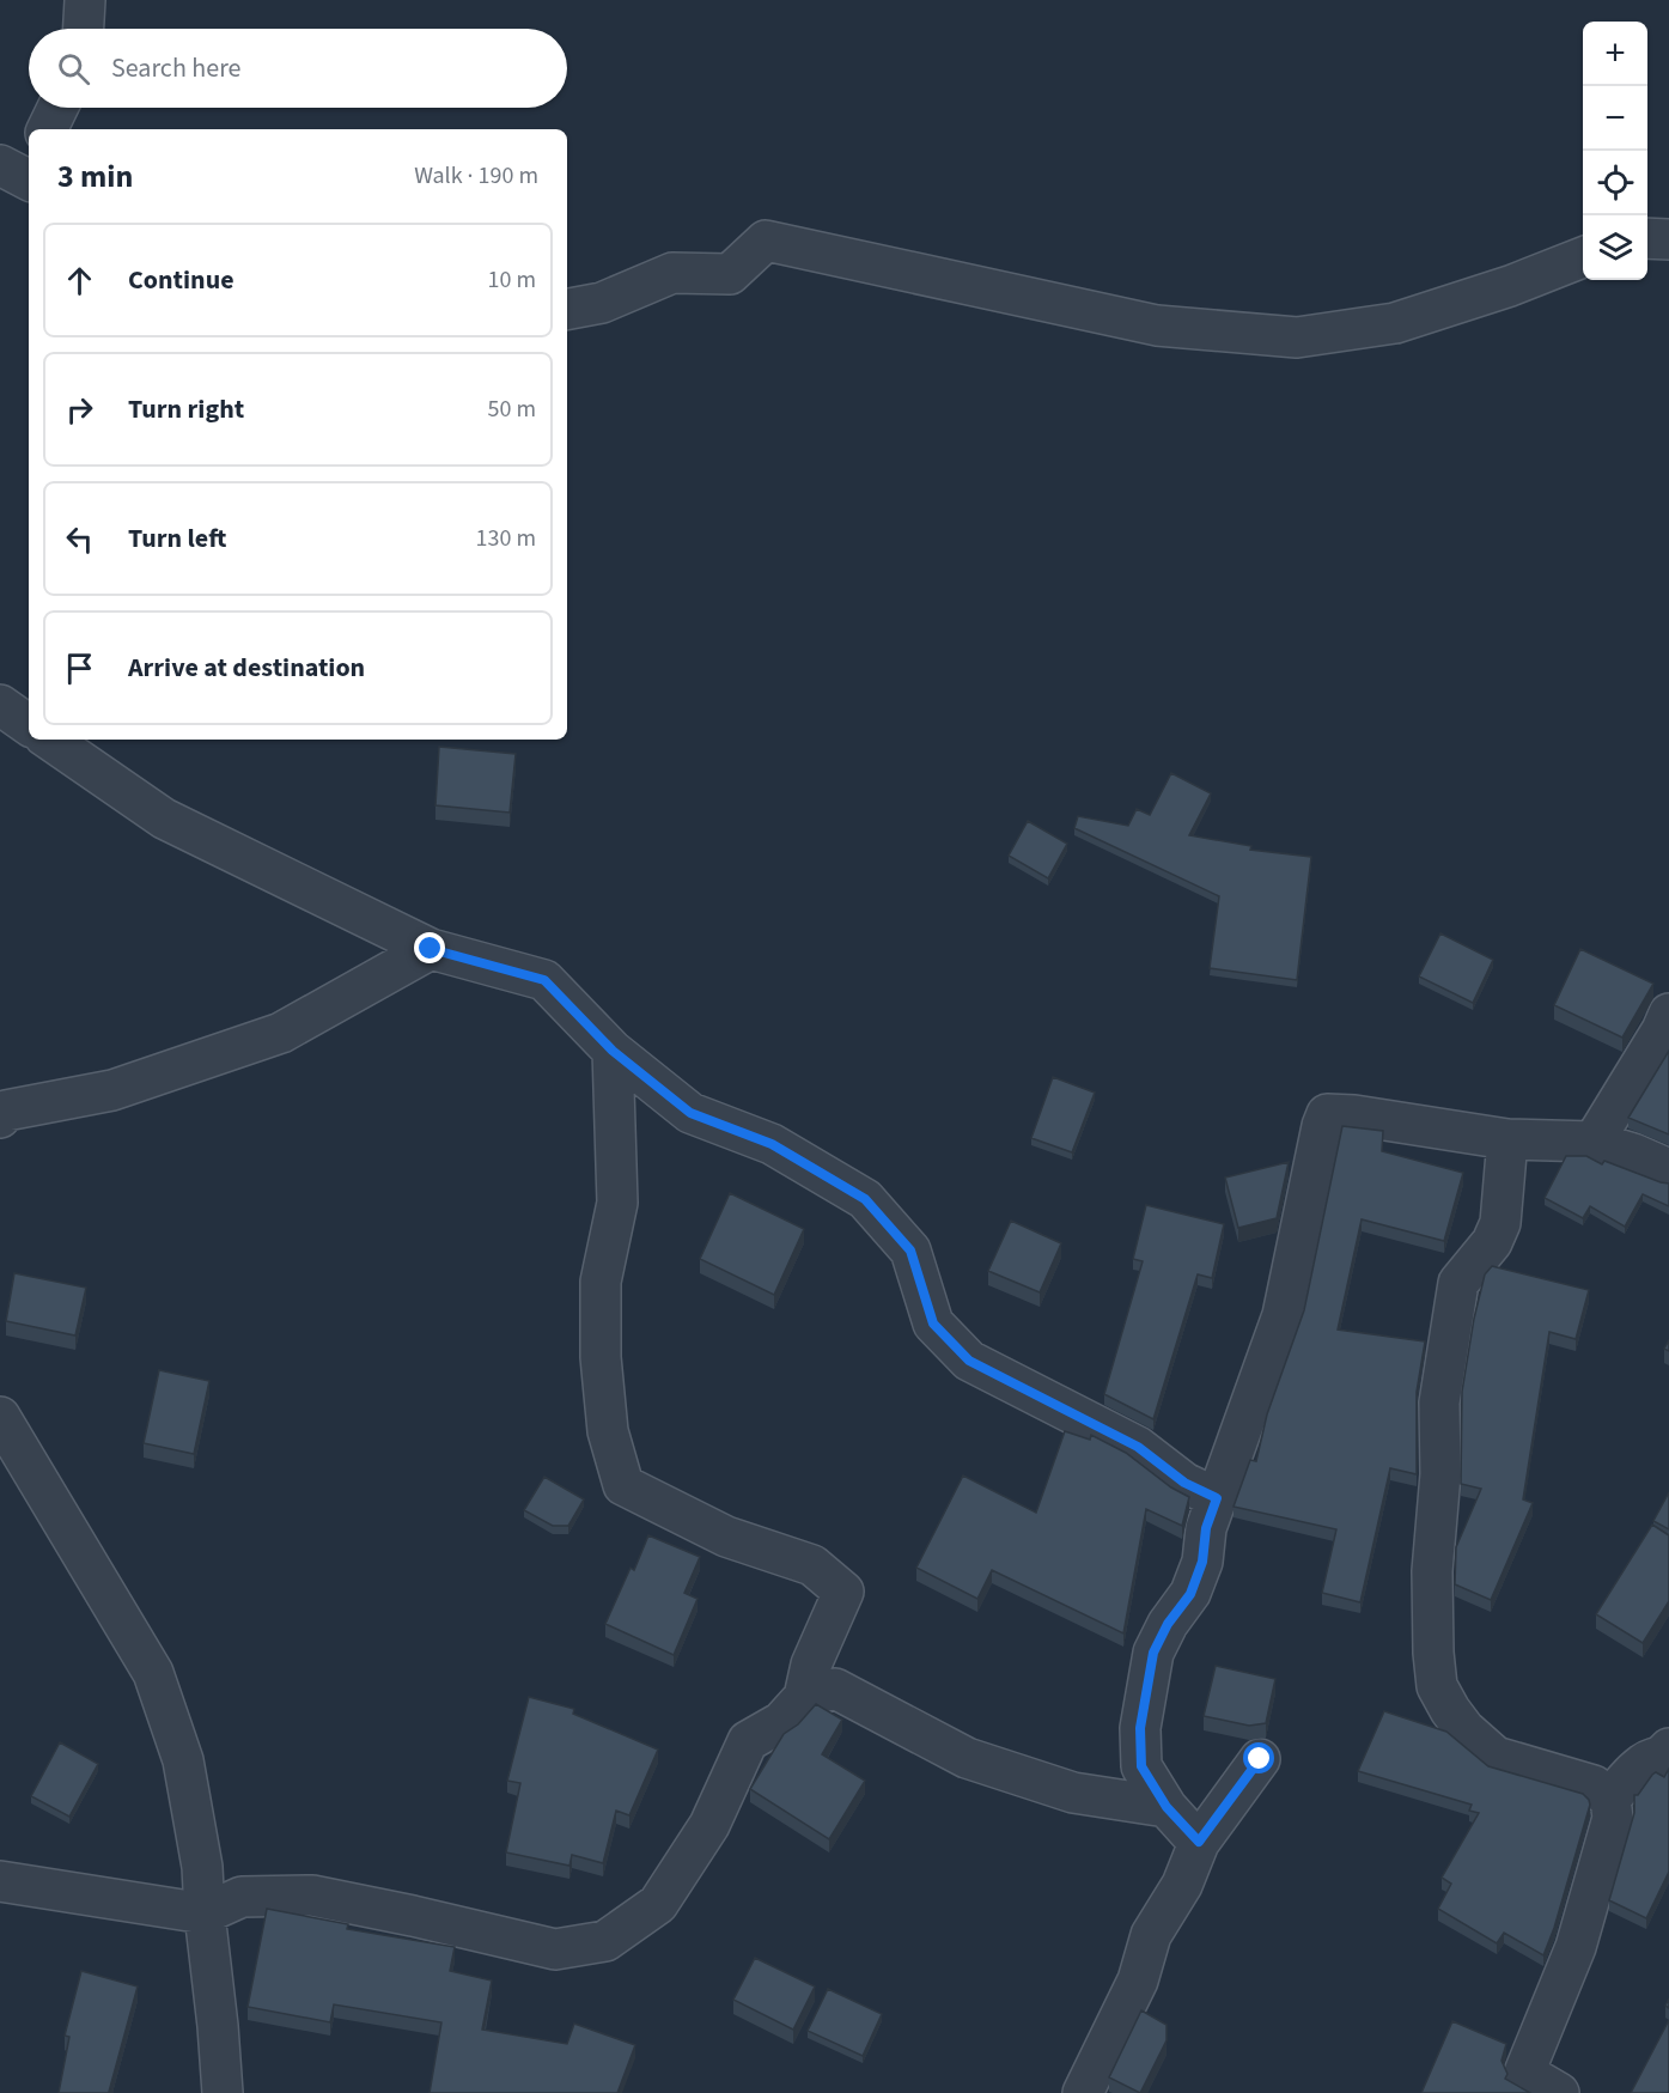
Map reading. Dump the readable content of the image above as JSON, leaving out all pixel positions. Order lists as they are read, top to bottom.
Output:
{
  "page": {
    "map_buttons": ["+", "−"],
    "search": "Search here",
    "heading": ["3 min", "Walk · 190 m"],
    "list": [
      ["Continue", "10 m"],
      ["Turn right", "50 m"],
      ["Turn left", "130 m"],
      "Arrive at destination"
    ]
  }
}
